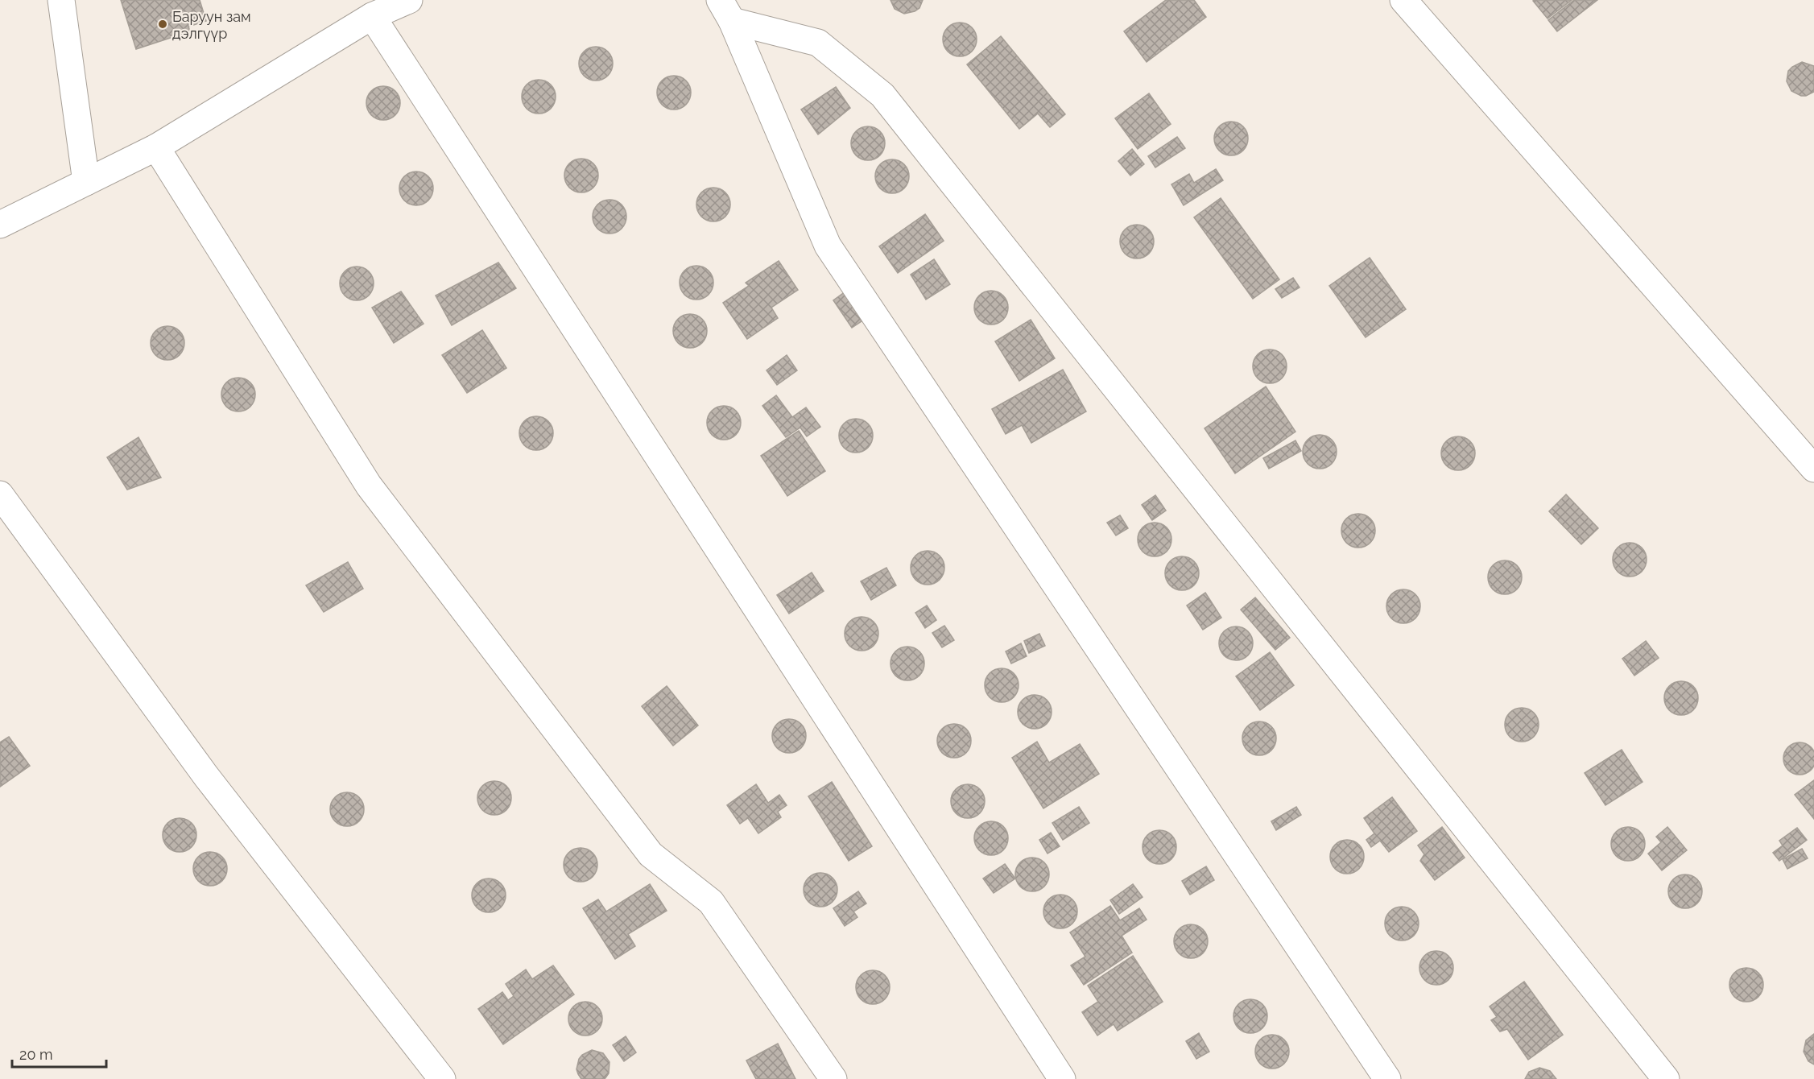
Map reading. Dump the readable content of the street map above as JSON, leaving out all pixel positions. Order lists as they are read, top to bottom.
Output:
{
  "places": ["Баруун зам дэлгүүр"],
  "scale_bar": "20 m"
}
